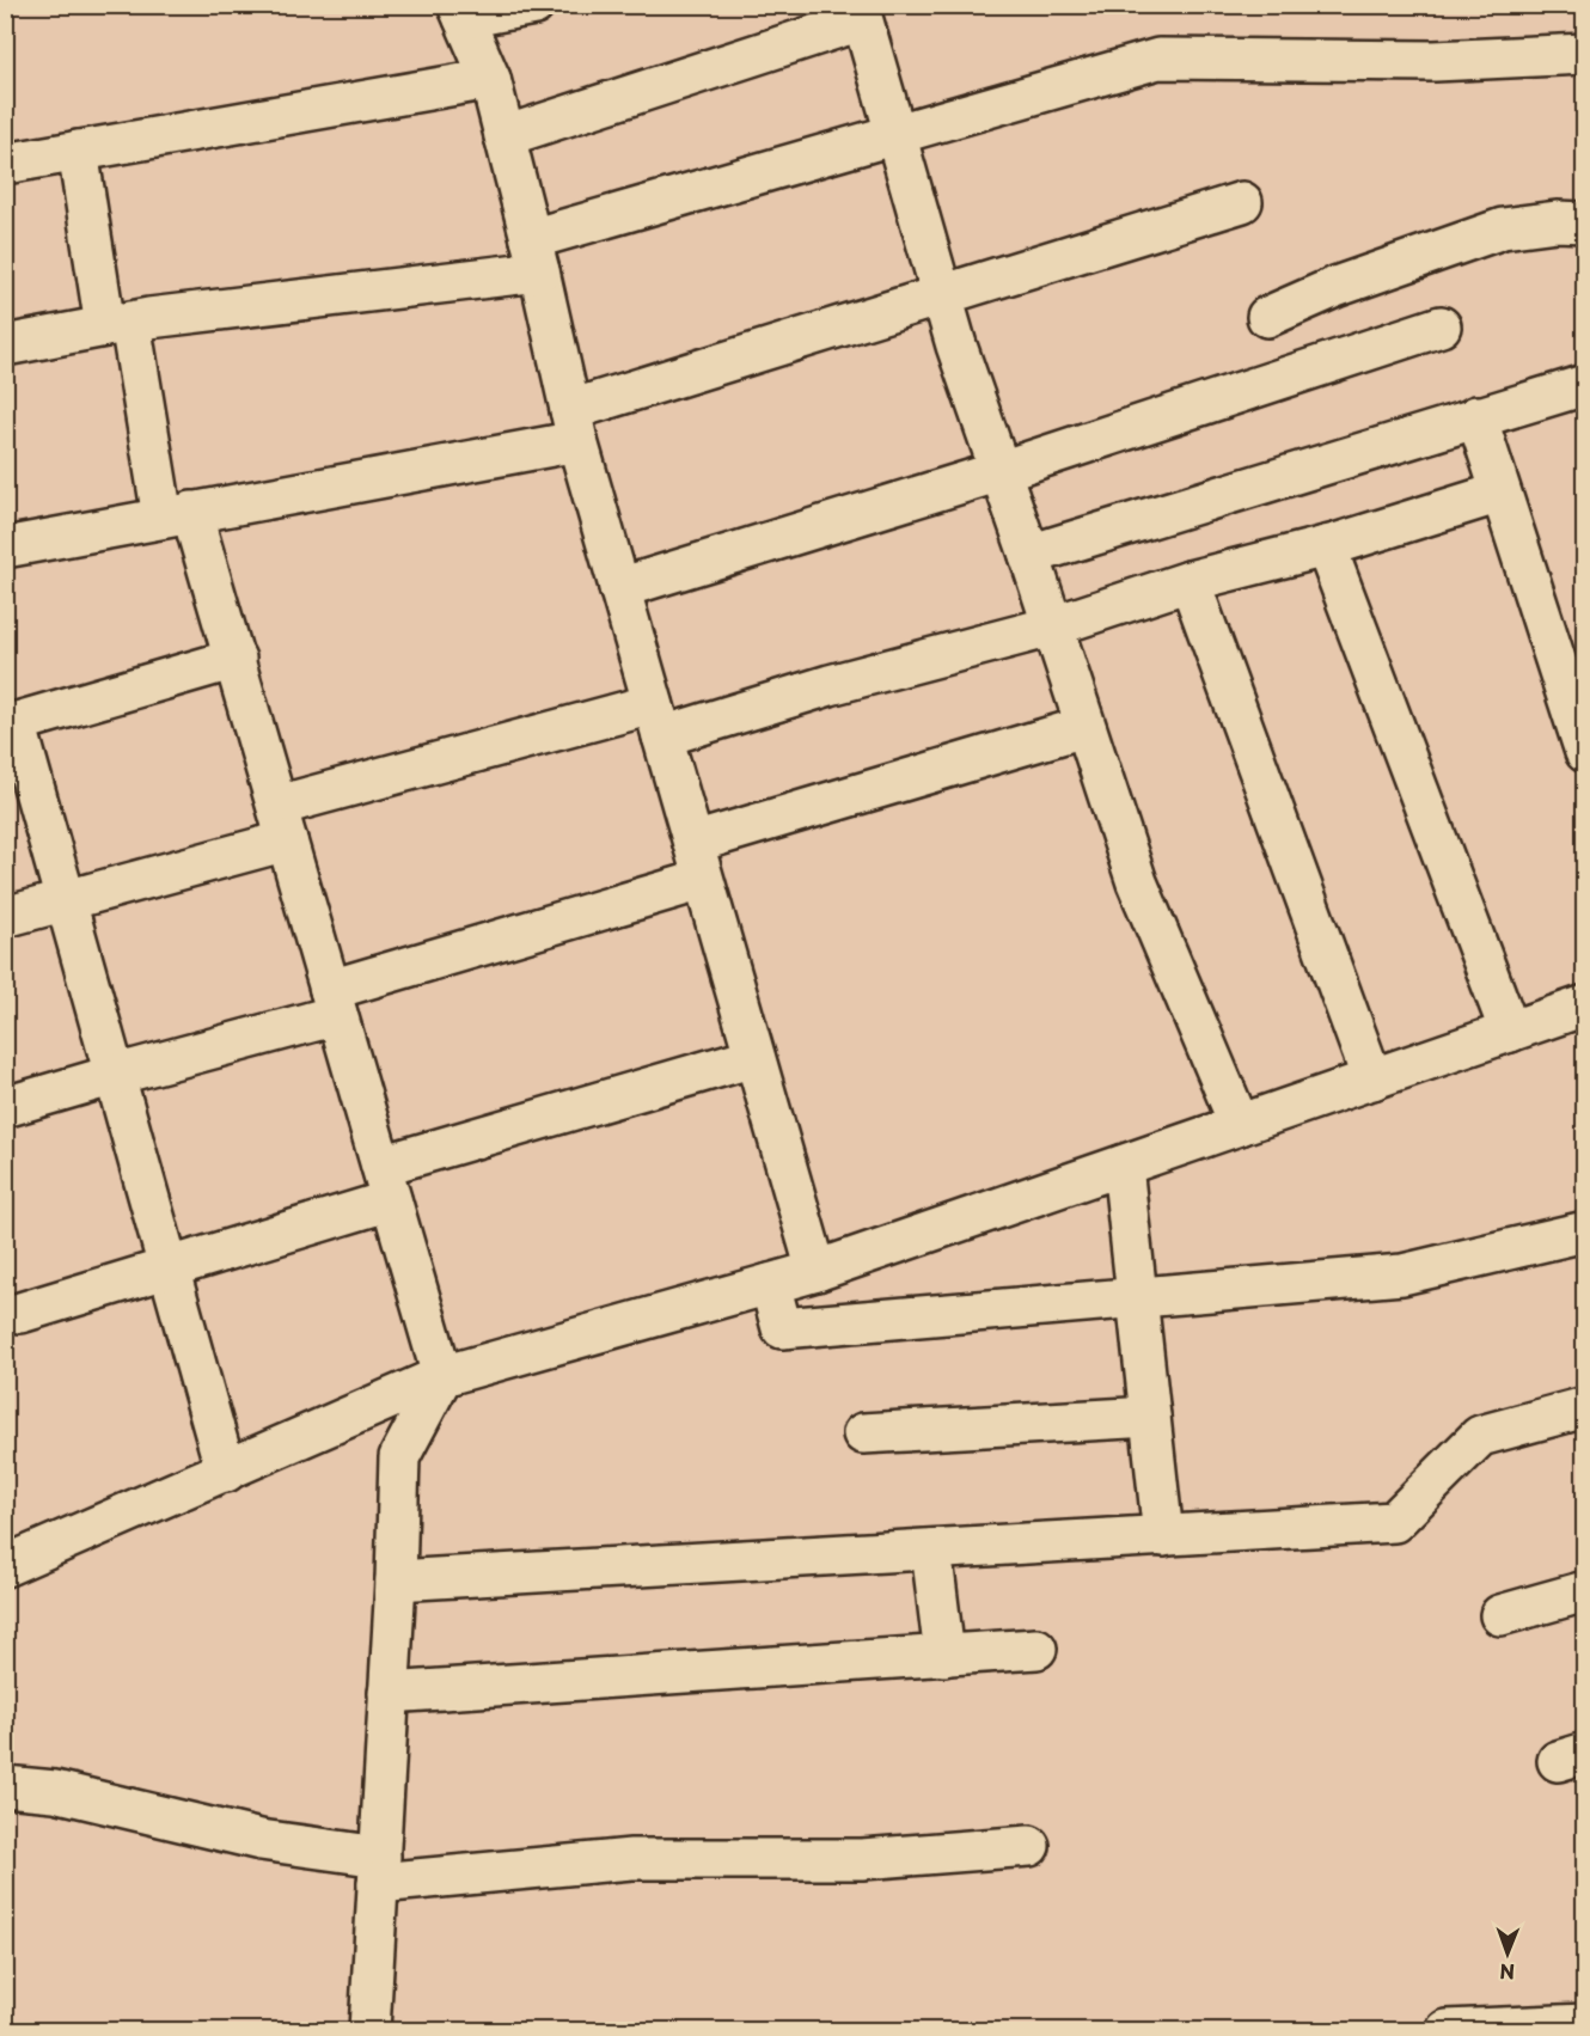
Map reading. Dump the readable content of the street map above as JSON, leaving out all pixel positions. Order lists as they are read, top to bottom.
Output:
{
  "north": "bottom"
}
